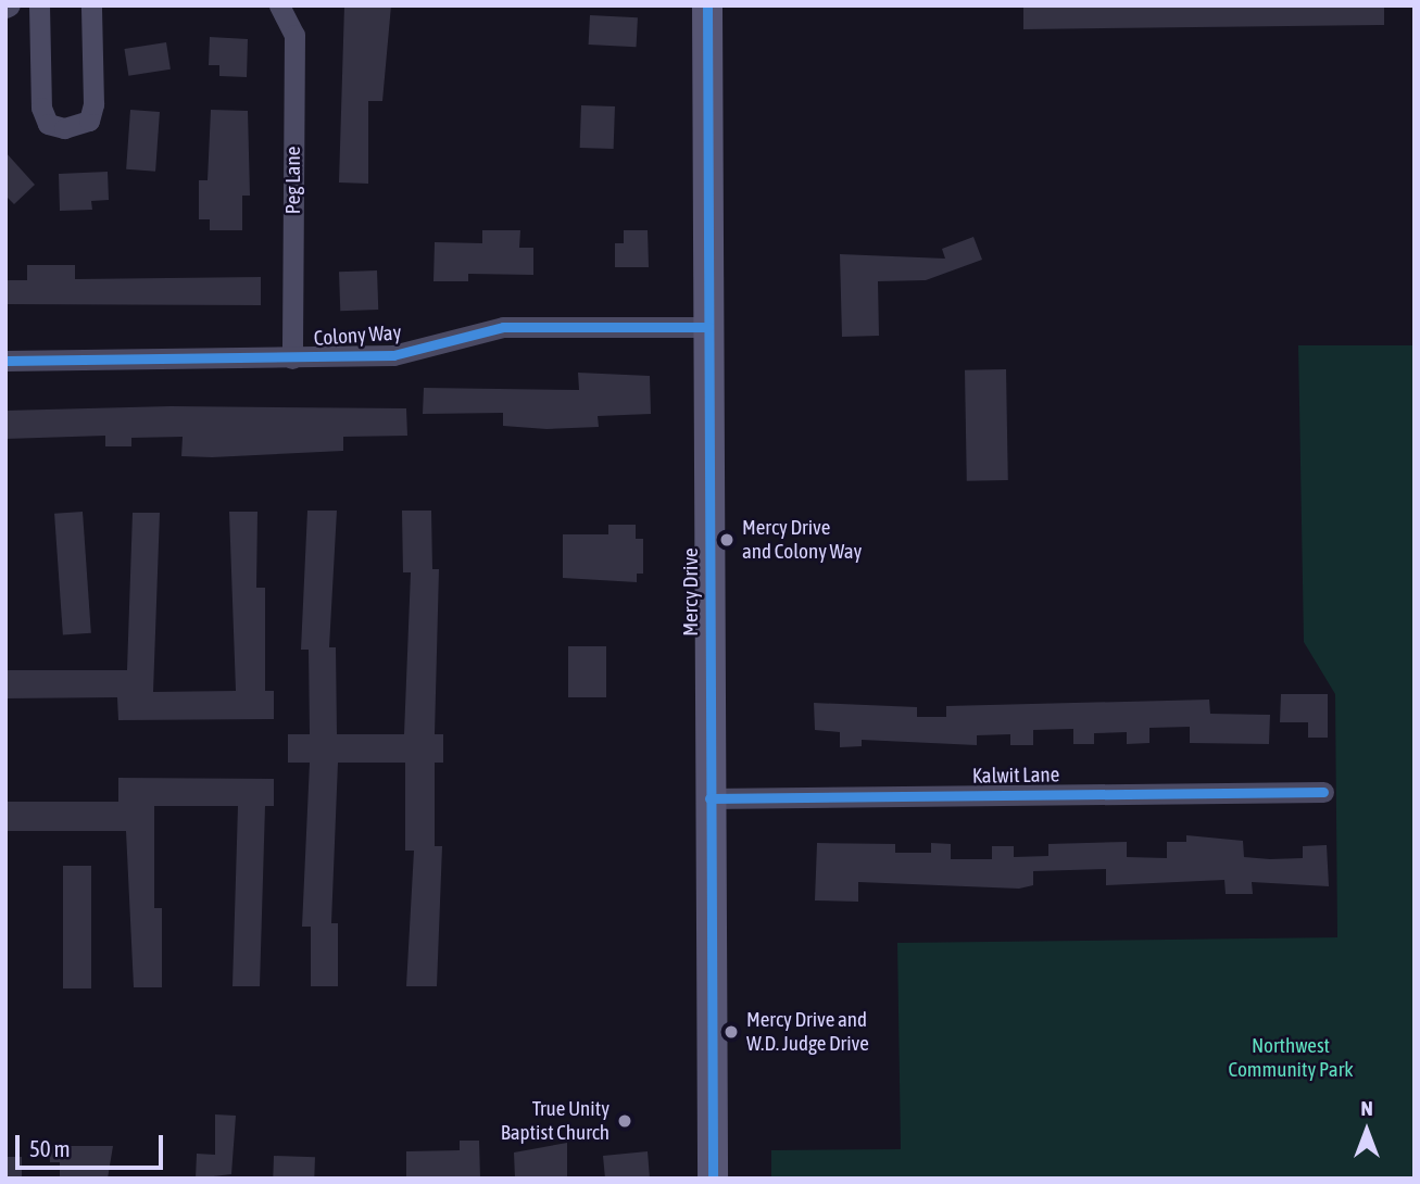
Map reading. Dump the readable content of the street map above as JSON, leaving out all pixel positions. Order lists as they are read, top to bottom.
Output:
{
  "streets": {
    "street": [
      "Peg Lane",
      "Colony Way",
      "Mercy Drive",
      "Kalwit Lane"
    ]
  },
  "crossings": [
    ["Peg Lane", "Colony Way"],
    ["Colony Way", "Mercy Drive"],
    ["Mercy Drive", "Kalwit Lane"]
  ],
  "parks": ["Northwest Community Park"],
  "places": ["Mercy Drive and Colony Way", "Mercy Drive and W.D. Judge Drive", "True Unity Baptist Church"],
  "scale_bar": "50 m",
  "north": "top"
}
